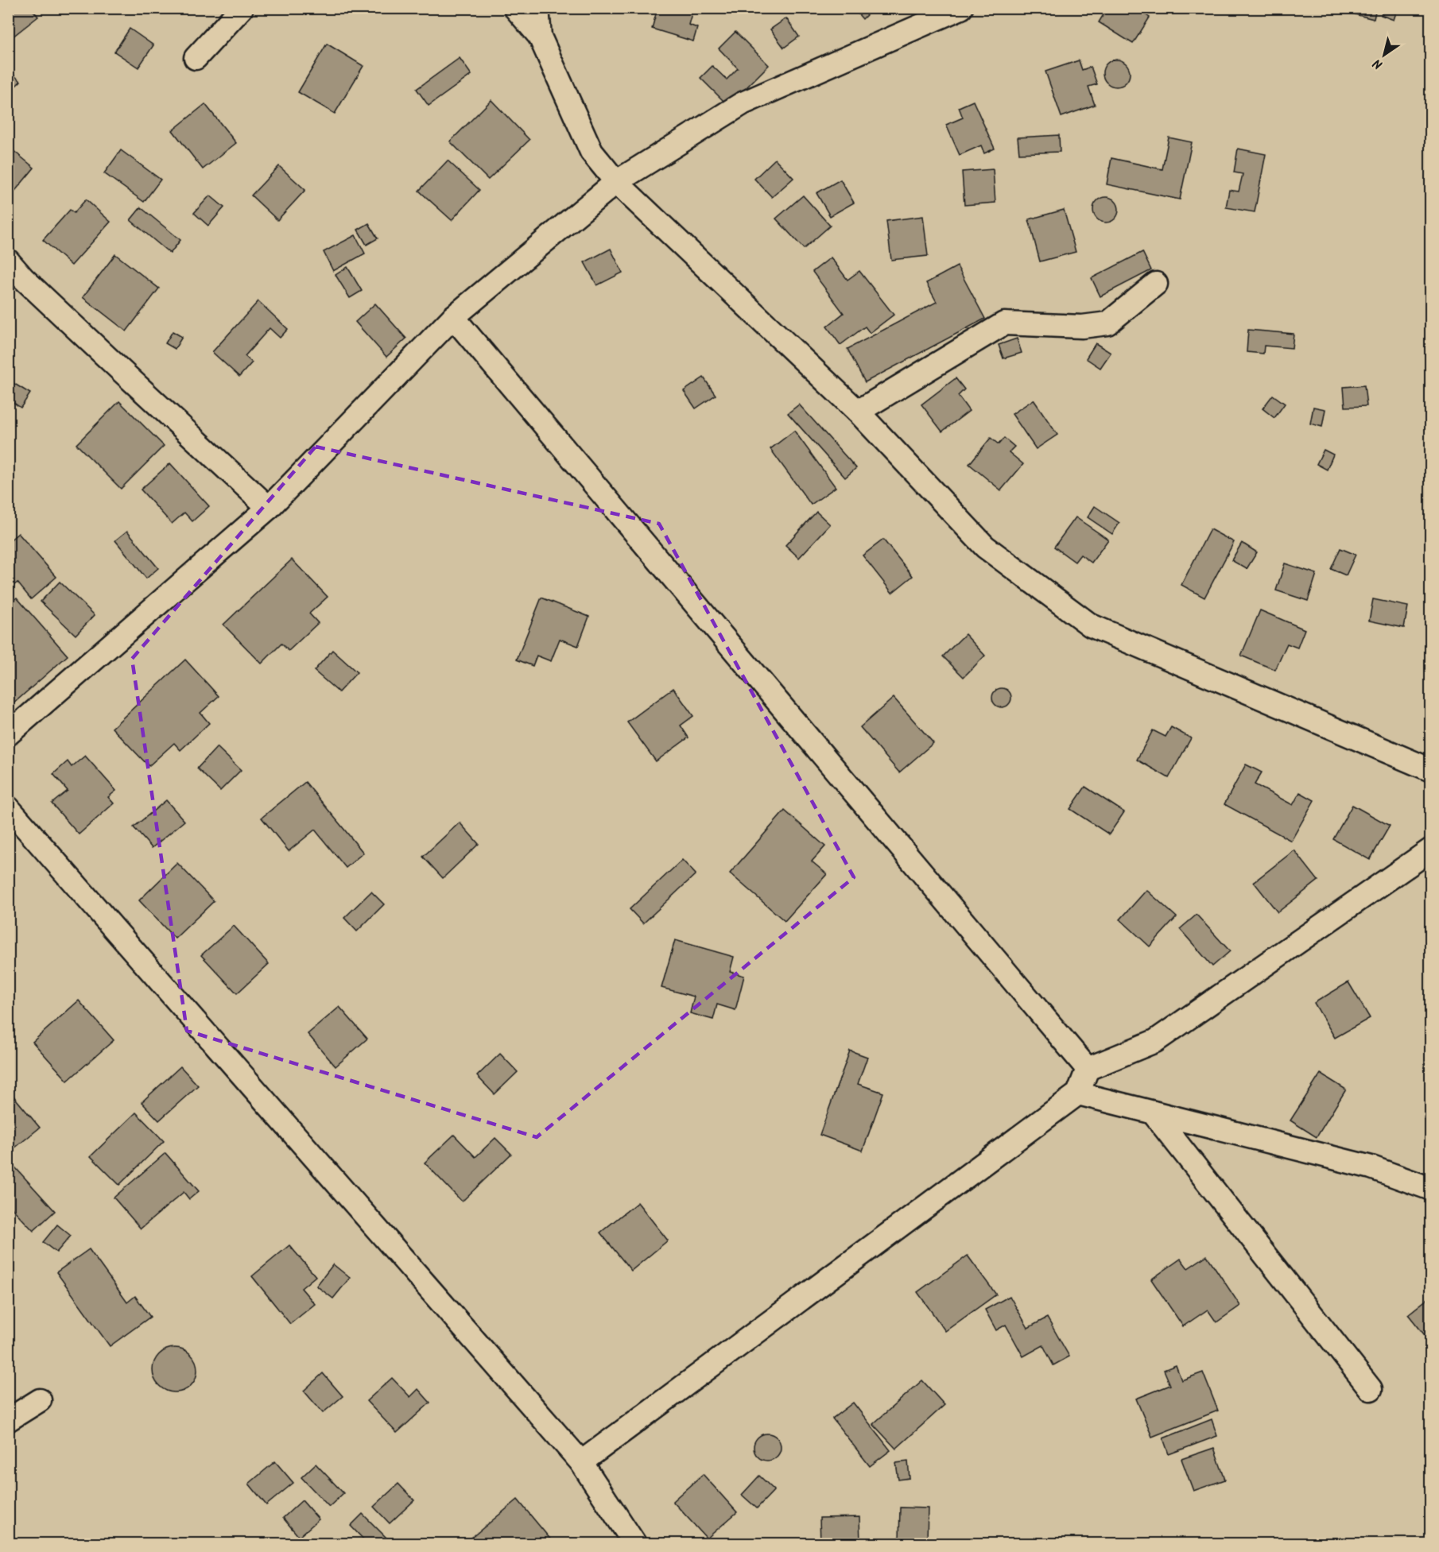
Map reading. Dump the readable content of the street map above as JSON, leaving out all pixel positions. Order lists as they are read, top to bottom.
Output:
{
  "north": "bottom left"
}
